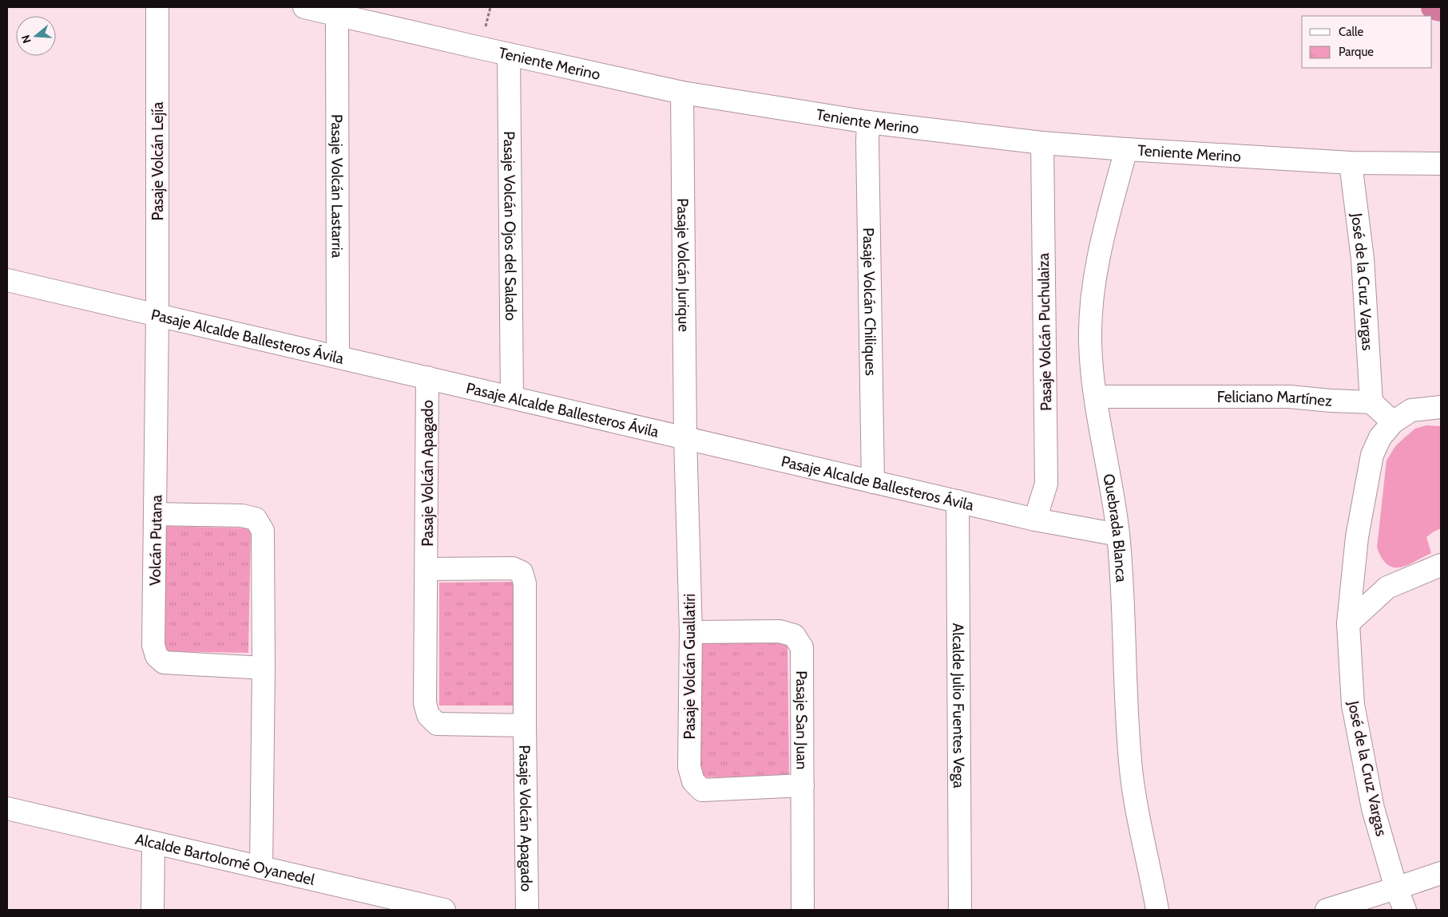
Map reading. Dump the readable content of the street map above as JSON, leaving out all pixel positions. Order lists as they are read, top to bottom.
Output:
{
  "streets": {
    "street": [
      "Teniente Merino",
      "Pasaje Volcán Lejía",
      "Pasaje Volcán Lastarria",
      "Pasaje Volcán Ojos del Salado",
      "Pasaje Volcán Jurique",
      "José de la Cruz Vargas",
      "Pasaje Volcán Chiliques",
      "Pasaje Volcán Puchulaiza",
      "Pasaje Alcalde Ballesteros Ávila",
      "Feliciano Martínez",
      "Pasaje Volcán Apagado",
      "Quebrada Blanca",
      "Volcán Putana",
      "Pasaje Volcán Guallatiri",
      "Alcalde Julio Fuentes Vega",
      "Pasaje San Juan",
      "Alcalde Bartolomé Oyanedel"
    ]
  },
  "crossings": [
    ["Teniente Merino", "Pasaje Volcán Lastarria"],
    ["Teniente Merino", "Pasaje Volcán Ojos del Salado"],
    ["Teniente Merino", "Pasaje Volcán Jurique"],
    ["Teniente Merino", "José de la Cruz Vargas"],
    ["Teniente Merino", "Pasaje Volcán Chiliques"],
    ["Teniente Merino", "Pasaje Volcán Puchulaiza"],
    ["Teniente Merino", "Quebrada Blanca"],
    ["Pasaje Volcán Lejía", "Pasaje Alcalde Ballesteros Ávila"],
    ["Pasaje Volcán Lejía", "Volcán Putana"],
    ["Pasaje Volcán Lastarria", "Pasaje Alcalde Ballesteros Ávila"],
    ["Pasaje Volcán Ojos del Salado", "Pasaje Alcalde Ballesteros Ávila"],
    ["Pasaje Volcán Jurique", "Pasaje Alcalde Ballesteros Ávila"],
    ["Pasaje Volcán Jurique", "Pasaje Volcán Guallatiri"],
    ["José de la Cruz Vargas", "Feliciano Martínez"],
    ["Pasaje Volcán Chiliques", "Pasaje Alcalde Ballesteros Ávila"],
    ["Pasaje Volcán Puchulaiza", "Pasaje Alcalde Ballesteros Ávila"],
    ["Pasaje Alcalde Ballesteros Ávila", "Pasaje Volcán Apagado"],
    ["Pasaje Alcalde Ballesteros Ávila", "Quebrada Blanca"],
    ["Pasaje Alcalde Ballesteros Ávila", "Volcán Putana"],
    ["Pasaje Alcalde Ballesteros Ávila", "Pasaje Volcán Guallatiri"],
    ["Pasaje Alcalde Ballesteros Ávila", "Alcalde Julio Fuentes Vega"],
    ["Feliciano Martínez", "Quebrada Blanca"],
    ["Pasaje Volcán Guallatiri", "Pasaje San Juan"]
  ],
  "legend": ["Calle", "Parque"],
  "north": "left"
}
